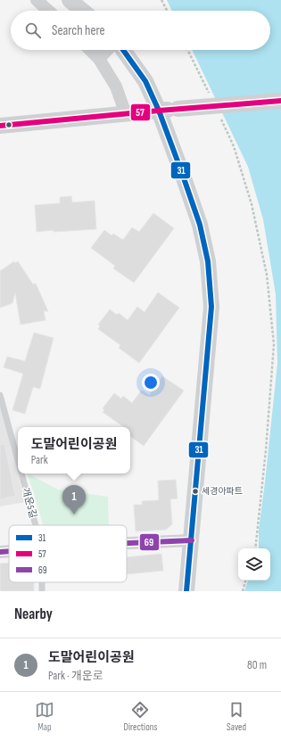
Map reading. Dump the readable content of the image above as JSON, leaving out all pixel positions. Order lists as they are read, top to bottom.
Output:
{
  "streets": {
    "lane": ["개운5길"]
  },
  "places": ["세경아파트"],
  "lines": ["transit line 31", "transit line 57", "transit line 69"],
  "legend": ["31", "57", "69"],
  "page": {
    "search": "Search here",
    "popup": ["도말어린이공원", "Park"],
    "pins": "1",
    "heading": "Nearby",
    "list": [
      {
        "mark": "1",
        "name": "도말어린이공원",
        "note": "Park · 개운로",
        "value": "80 m"
      }
    ],
    "nav": ["Map", "Directions", "Saved"]
  }
}
